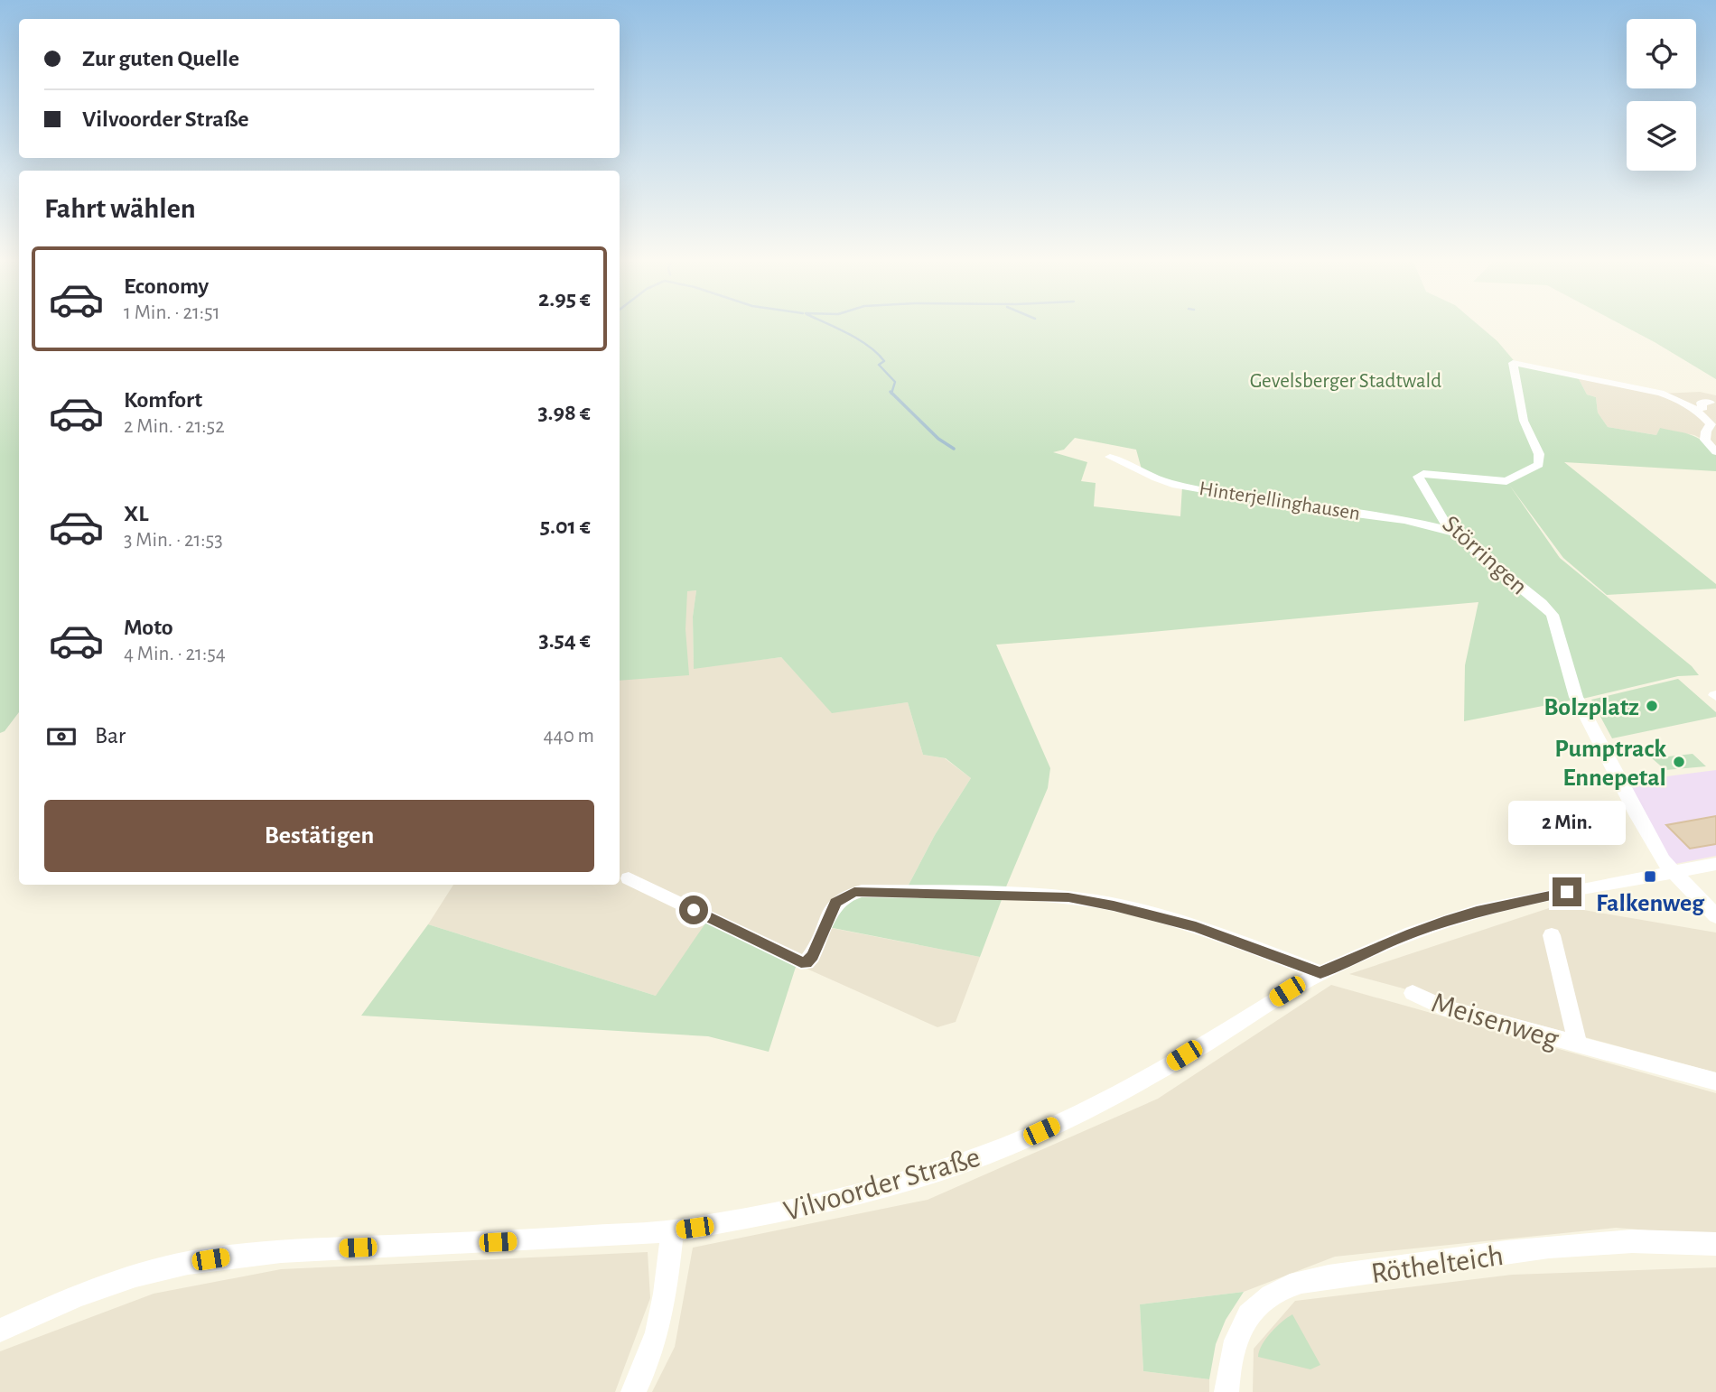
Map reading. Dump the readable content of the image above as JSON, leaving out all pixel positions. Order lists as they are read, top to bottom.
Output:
{
  "streets": {
    "street": [
      "Hinterjellinghausen",
      "Störringen",
      "Meisenweg",
      "Vilvoorder Straße",
      "Röthelteich"
    ]
  },
  "crossings": [
    ["Hinterjellinghausen", "Störringen"],
    ["Störringen", "Vilvoorder Straße"]
  ],
  "parks": ["Gevelsberger Stadtwald"],
  "places": {
    "other": ["Bolzplatz", "Pumptrack Ennepetal"],
    "transit": ["Falkenweg"]
  },
  "page": {
    "banner": ["Zur guten Quelle", "Vilvoorder Straße"],
    "heading": "Fahrt wählen",
    "list": [
      {
        "name": "Economy",
        "note": "1 Min. · 21:51",
        "value": "2.95 €"
      },
      {
        "name": "Komfort",
        "note": "2 Min. · 21:52",
        "value": "3.98 €"
      },
      {
        "name": "XL",
        "note": "3 Min. · 21:53",
        "value": "5.01 €"
      },
      {
        "name": "Moto",
        "note": "4 Min. · 21:54",
        "value": "3.54 €"
      }
    ],
    "pay": ["Bar", "440 m"],
    "buttons": "Bestätigen",
    "bubble": "2 Min."
  }
}
